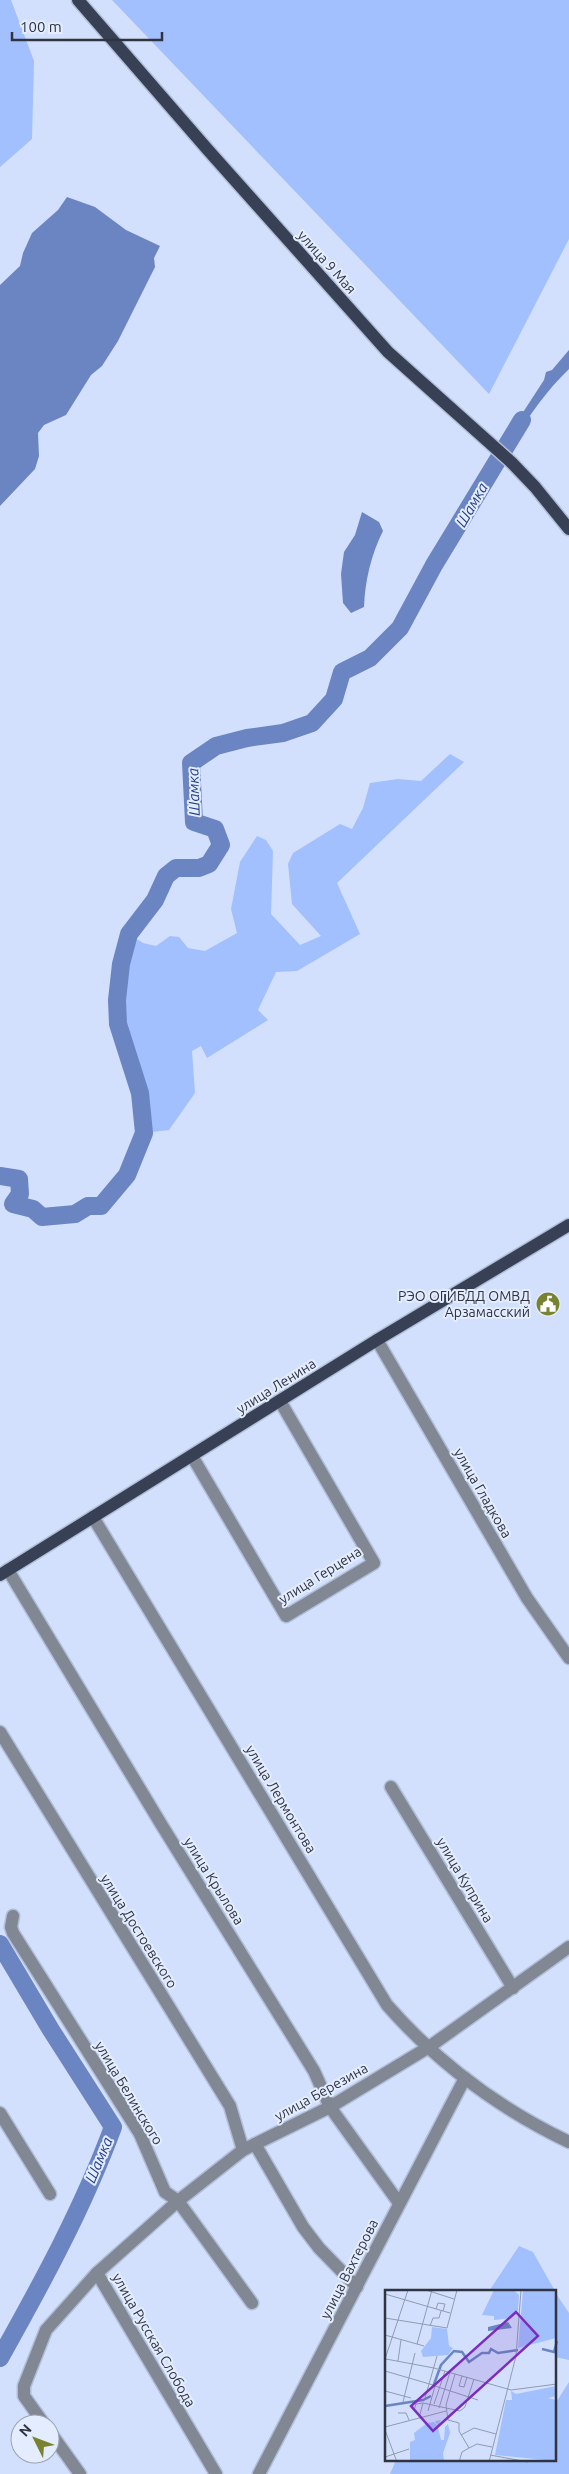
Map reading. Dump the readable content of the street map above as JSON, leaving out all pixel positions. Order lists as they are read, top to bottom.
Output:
{
  "streets": {
    "main road": ["улица 9 Мая", "улица Ленина"],
    "street": [
      "улица Гладкова",
      "улица Герцена",
      "улица Лермонтова",
      "улица Куприна",
      "улица Крылова",
      "улица Достоевского",
      "улица Березина",
      "улица Белинского",
      "улица Вахтерова",
      "улица Русская Слобода"
    ]
  },
  "crossings": [
    ["улица Ленина", "улица Гладкова"],
    ["улица Ленина", "улица Герцена"],
    ["улица Ленина", "улица Лермонтова"],
    ["улица Ленина", "улица Крылова"],
    ["улица Лермонтова", "улица Березина"],
    ["улица Лермонтова", "улица Вахтерова"],
    ["улица Куприна", "улица Березина"],
    ["улица Крылова", "улица Березина"],
    ["улица Крылова", "улица Вахтерова"],
    ["улица Достоевского", "улица Березина"],
    ["улица Березина", "улица Белинского"],
    ["улица Березина", "улица Русская Слобода"]
  ],
  "water": ["Шамка"],
  "places": {
    "public building": ["РЭО ОГИБДД ОМВД Арзамасский"]
  },
  "scale_bar": "100 m",
  "north": "top left"
}
